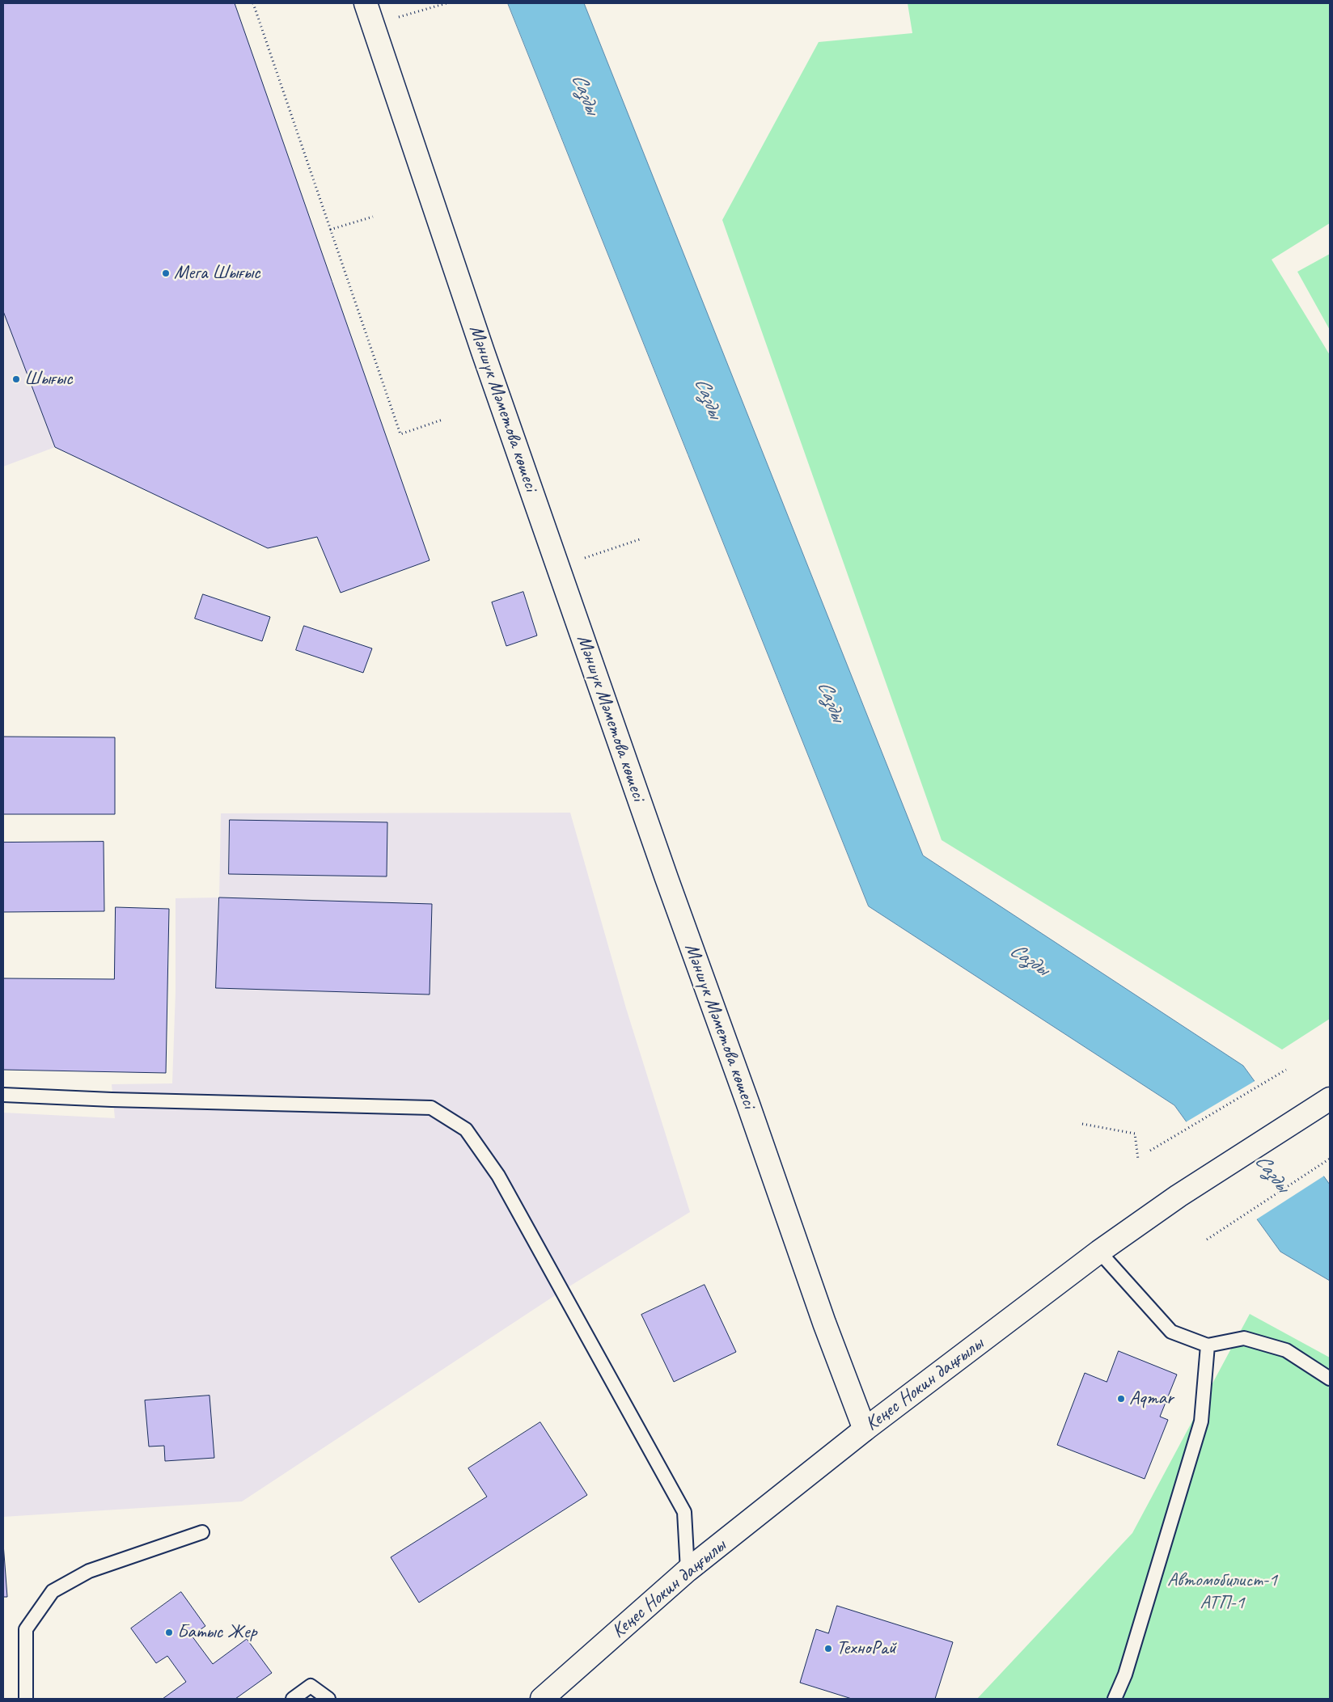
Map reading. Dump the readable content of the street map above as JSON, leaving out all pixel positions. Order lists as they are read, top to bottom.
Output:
{
  "streets": {
    "main road": ["Мәншүк Мәметова көшесі", "Кеңес Нокин даңғылы"]
  },
  "crossings": [
    ["Мәншүк Мәметова көшесі", "Кеңес Нокин даңғылы"]
  ],
  "water": ["Сазды"],
  "parks": ["Автомобилист-1 АТП-1"],
  "places": [
    "Мега Шығыс",
    "Шығыс",
    "Aqmar",
    "Батыс Жер",
    "ТехноРай"
  ]
}
